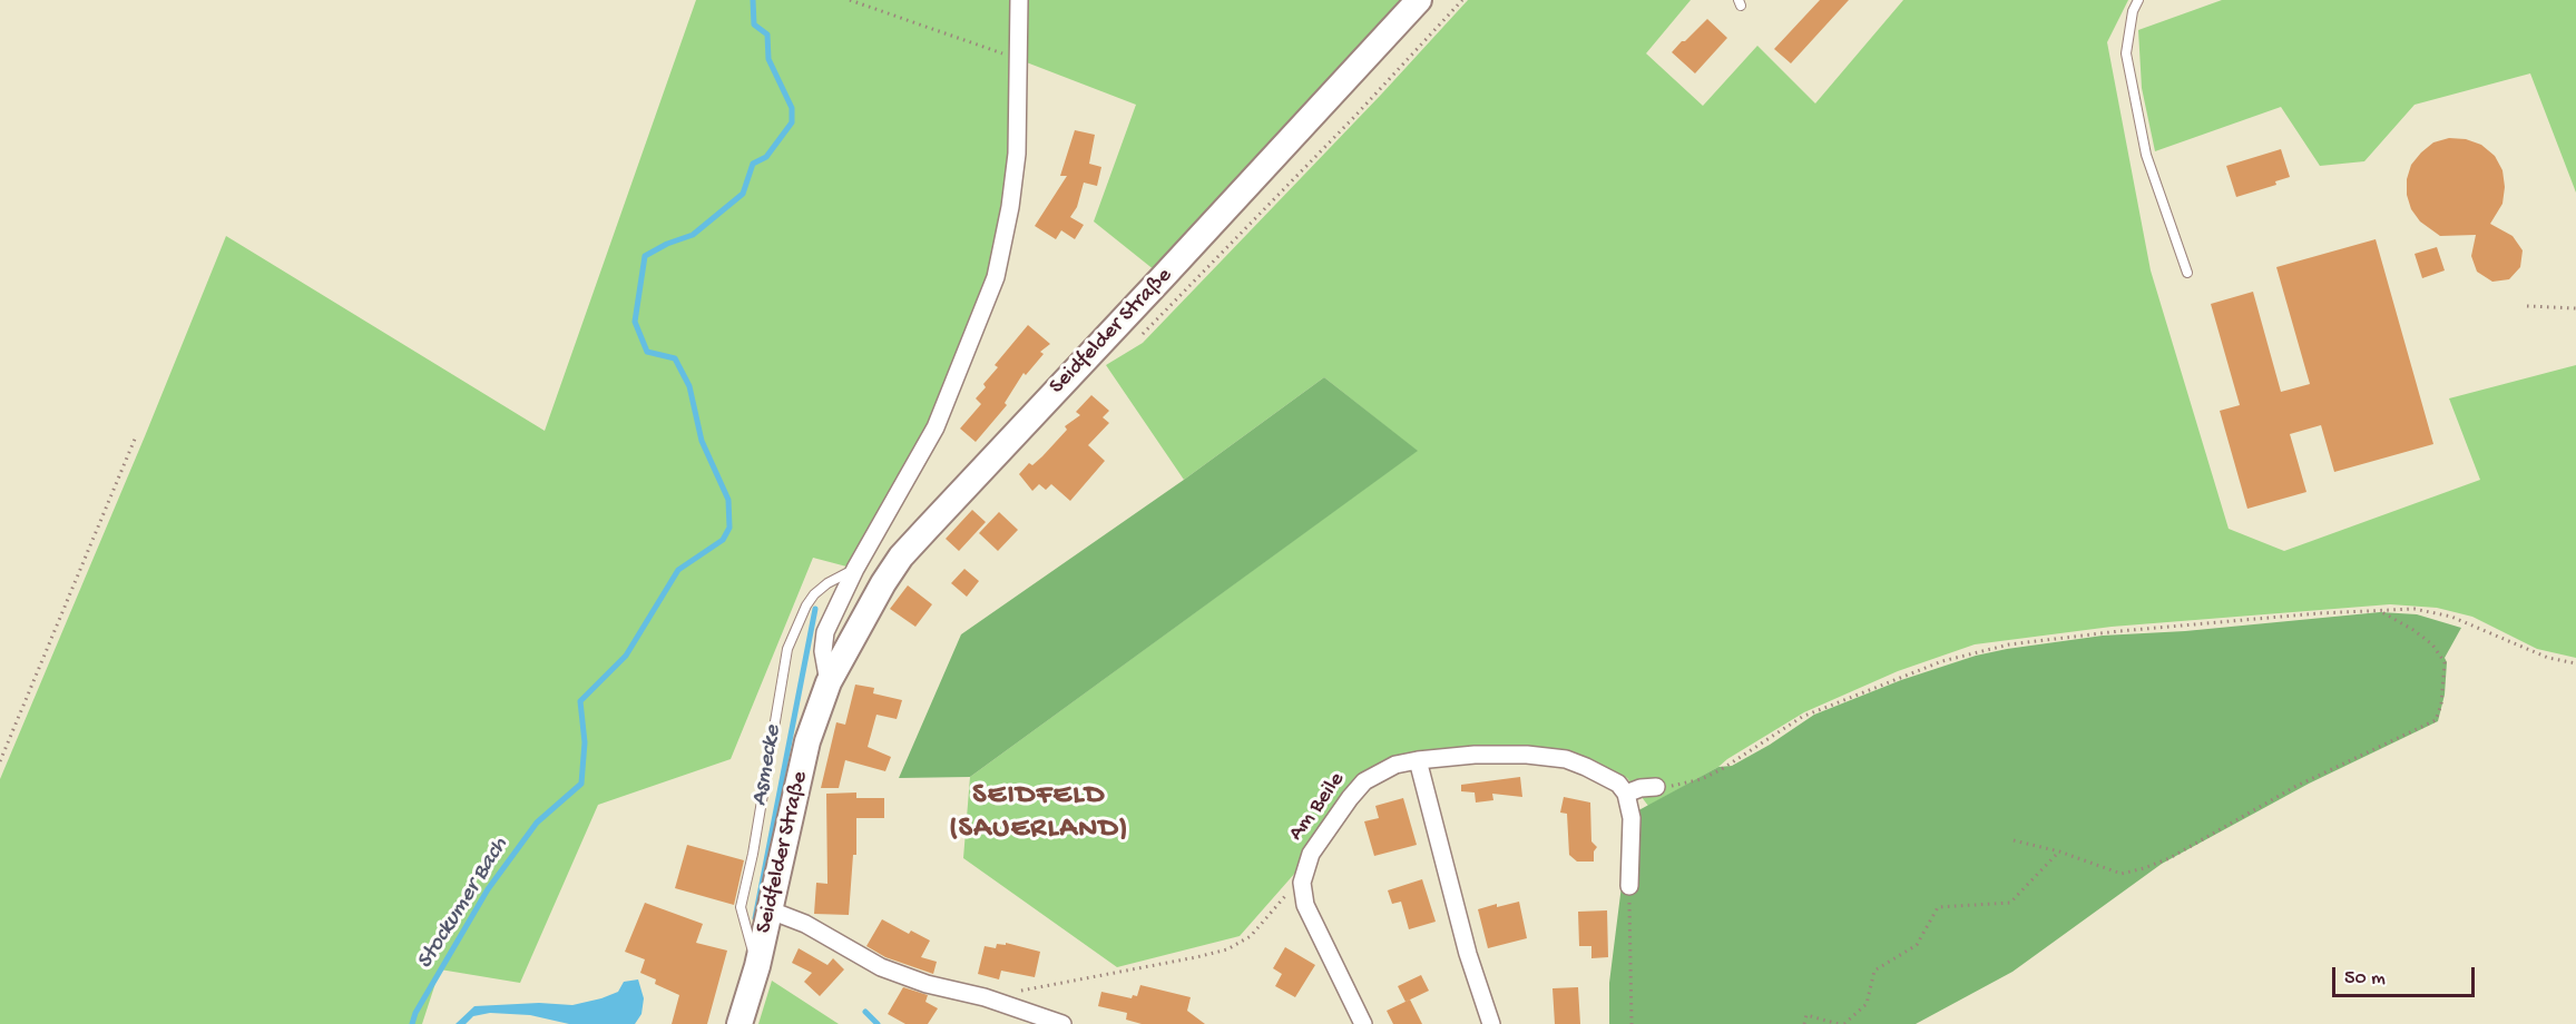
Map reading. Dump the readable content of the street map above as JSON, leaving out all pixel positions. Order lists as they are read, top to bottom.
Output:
{
  "streets": {
    "main road": ["Seidfelder Straße"],
    "street": ["Am Beile"]
  },
  "districts": ["SEIDFELD (SAUERLAND)"],
  "water": ["Asmecke", "Stockumer Bach"],
  "scale_bar": "50 m"
}
